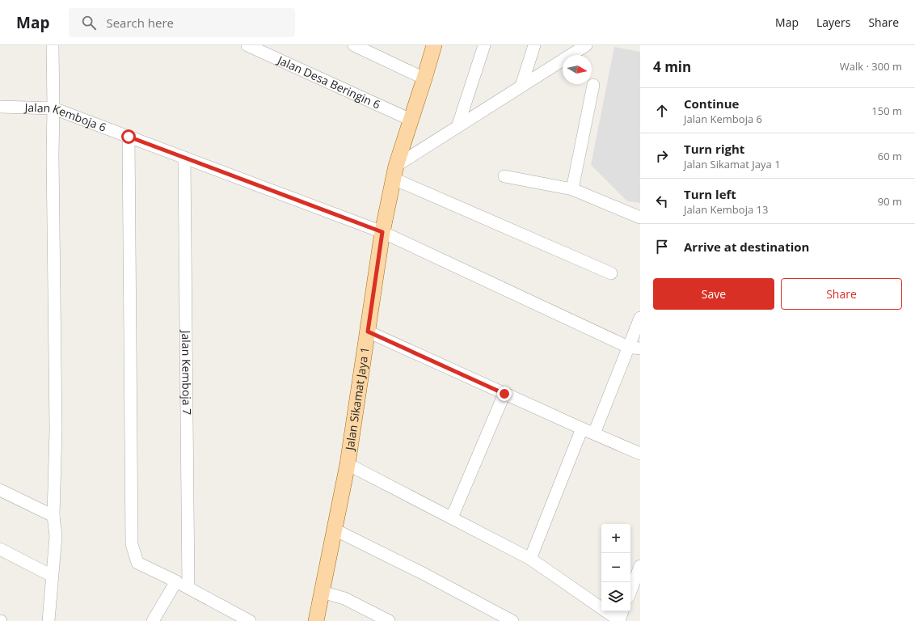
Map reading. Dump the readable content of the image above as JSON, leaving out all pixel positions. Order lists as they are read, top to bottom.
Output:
{
  "streets": {
    "main road": ["Jalan Sikamat Jaya 1"],
    "street": ["Jalan Desa Beringin 6", "Jalan Kemboja 6", "Jalan Kemboja 7"]
  },
  "crossings": [
    ["Jalan Desa Beringin 6", "Jalan Sikamat Jaya 1"],
    ["Jalan Kemboja 6", "Jalan Kemboja 7"],
    ["Jalan Kemboja 6", "Jalan Sikamat Jaya 1"]
  ],
  "north": "right",
  "page": {
    "header": "Map",
    "search": "Search here",
    "nav": ["Map", "Layers", "Share"],
    "heading": ["4 min", "Walk · 300 m"],
    "list": [
      ["Continue", "Jalan Kemboja 6", "150 m"],
      ["Turn right", "Jalan Sikamat Jaya 1", "60 m"],
      ["Turn left", "Jalan Kemboja 13", "90 m"],
      "Arrive at destination"
    ],
    "buttons": ["Save", "Share"],
    "map_buttons": ["+", "−"]
  }
}
